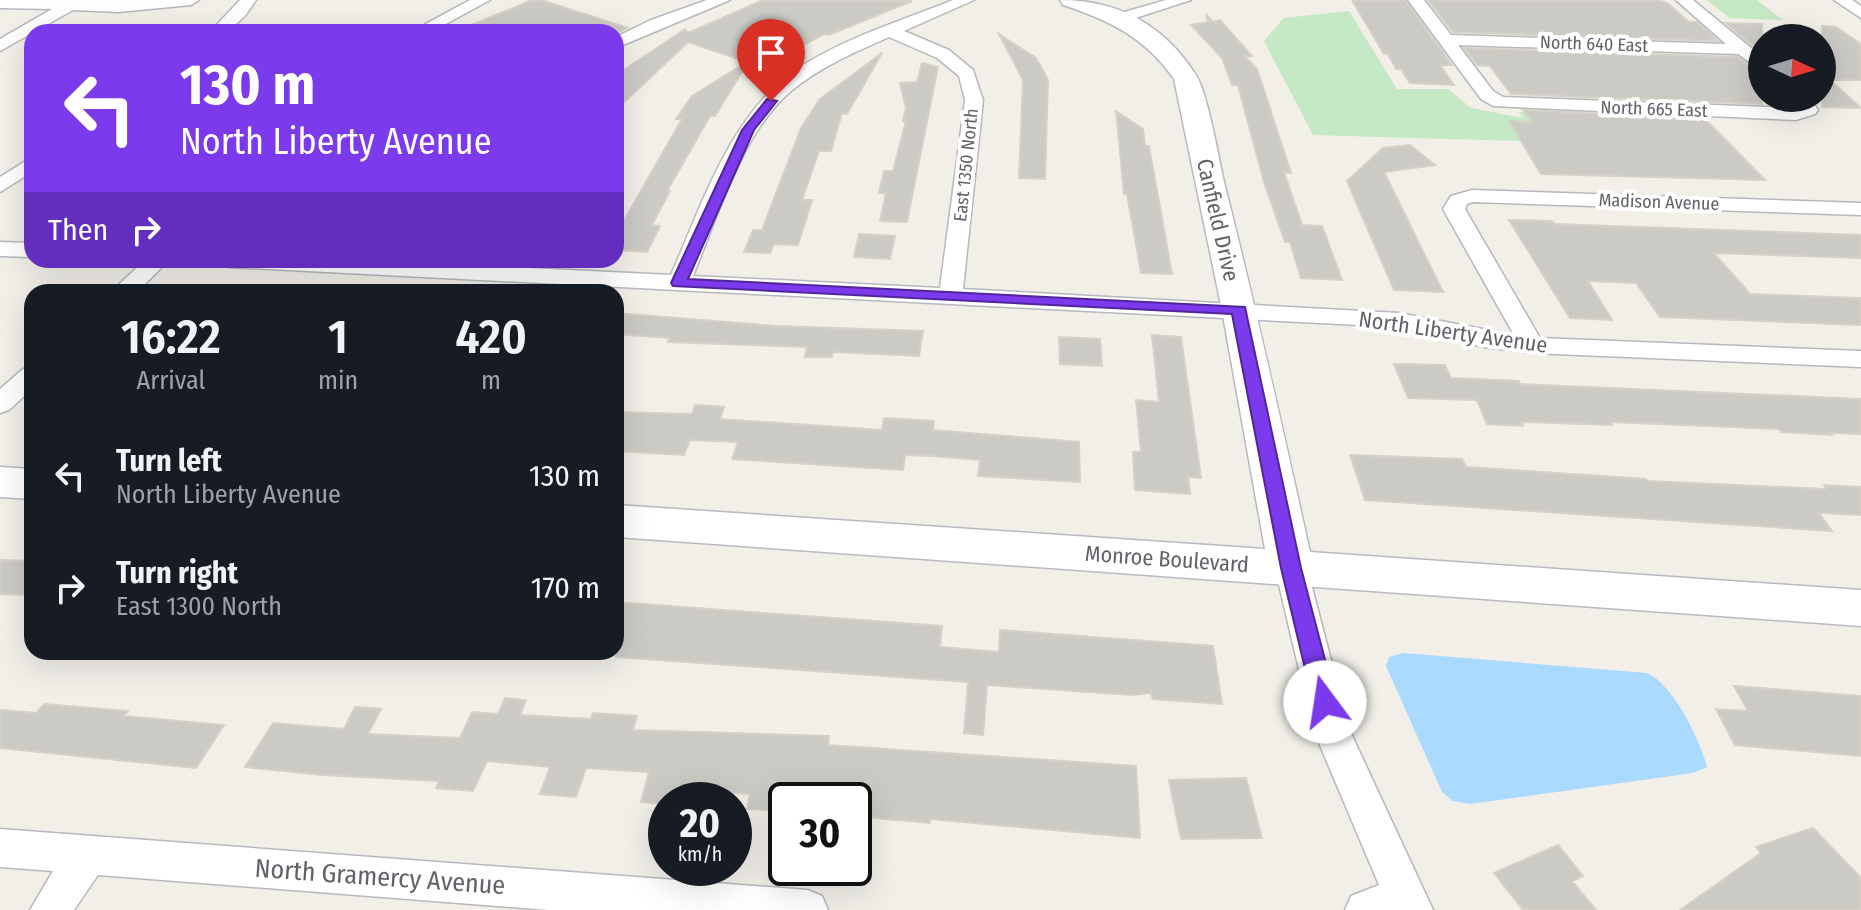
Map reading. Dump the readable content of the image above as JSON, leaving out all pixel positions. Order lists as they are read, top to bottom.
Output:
{
  "streets": {
    "street": [
      "North 640 East",
      "North 665 East",
      "East 1350 North",
      "Madison Avenue",
      "Canfield Drive",
      "North Liberty Avenue",
      "Monroe Boulevard",
      "North Gramercy Avenue"
    ]
  },
  "crossings": [
    ["North 640 East", "North 665 East"],
    ["East 1350 North", "North Liberty Avenue"],
    ["Madison Avenue", "North Liberty Avenue"],
    ["Canfield Drive", "North Liberty Avenue"],
    ["Canfield Drive", "Monroe Boulevard"]
  ],
  "north": "right",
  "page": {
    "turn": ["130 m", "North Liberty Avenue"],
    "then": "Then",
    "eta": [
      "16:22",
      "Arrival",
      "1",
      "min",
      "420",
      "m"
    ],
    "list": [
      {
        "name": "Turn left",
        "note": "North Liberty Avenue",
        "value": "130 m"
      },
      {
        "name": "Turn right",
        "note": "East 1300 North",
        "value": "170 m"
      }
    ],
    "speed": "20 km/h",
    "limit": "30"
  }
}
